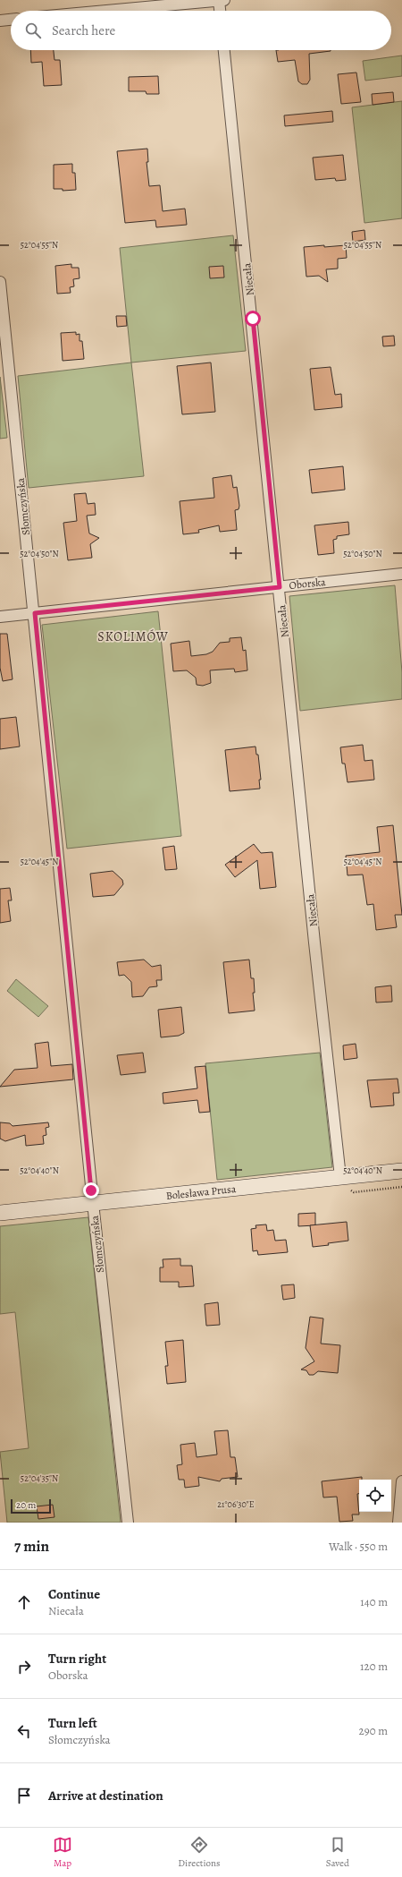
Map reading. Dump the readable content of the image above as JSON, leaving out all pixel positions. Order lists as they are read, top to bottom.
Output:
{
  "streets": {
    "street": [
      "Niecała",
      "Słomczyńska",
      "Oborska",
      "Bolesława Prusa"
    ]
  },
  "crossings": [
    ["Niecała", "Oborska"],
    ["Niecała", "Bolesława Prusa"],
    ["Słomczyńska", "Oborska"],
    ["Słomczyńska", "Bolesława Prusa"]
  ],
  "districts": ["SKOLIMÓW"],
  "scale_bar": "20 m",
  "page": {
    "search": "Search here",
    "scale": "20 m",
    "heading": ["7 min", "Walk · 550 m"],
    "list": [
      ["Continue", "Niecała", "140 m"],
      ["Turn right", "Oborska", "120 m"],
      ["Turn left", "Słomczyńska", "290 m"],
      "Arrive at destination"
    ],
    "nav": ["Map", "Directions", "Saved"]
  },
  "coordinates": [
    "52°04'55\"N",
    "52°04'50\"N",
    "52°04'45\"N",
    "52°04'40\"N",
    "52°04'35\"N",
    "21°06'30\"E"
  ]
}
